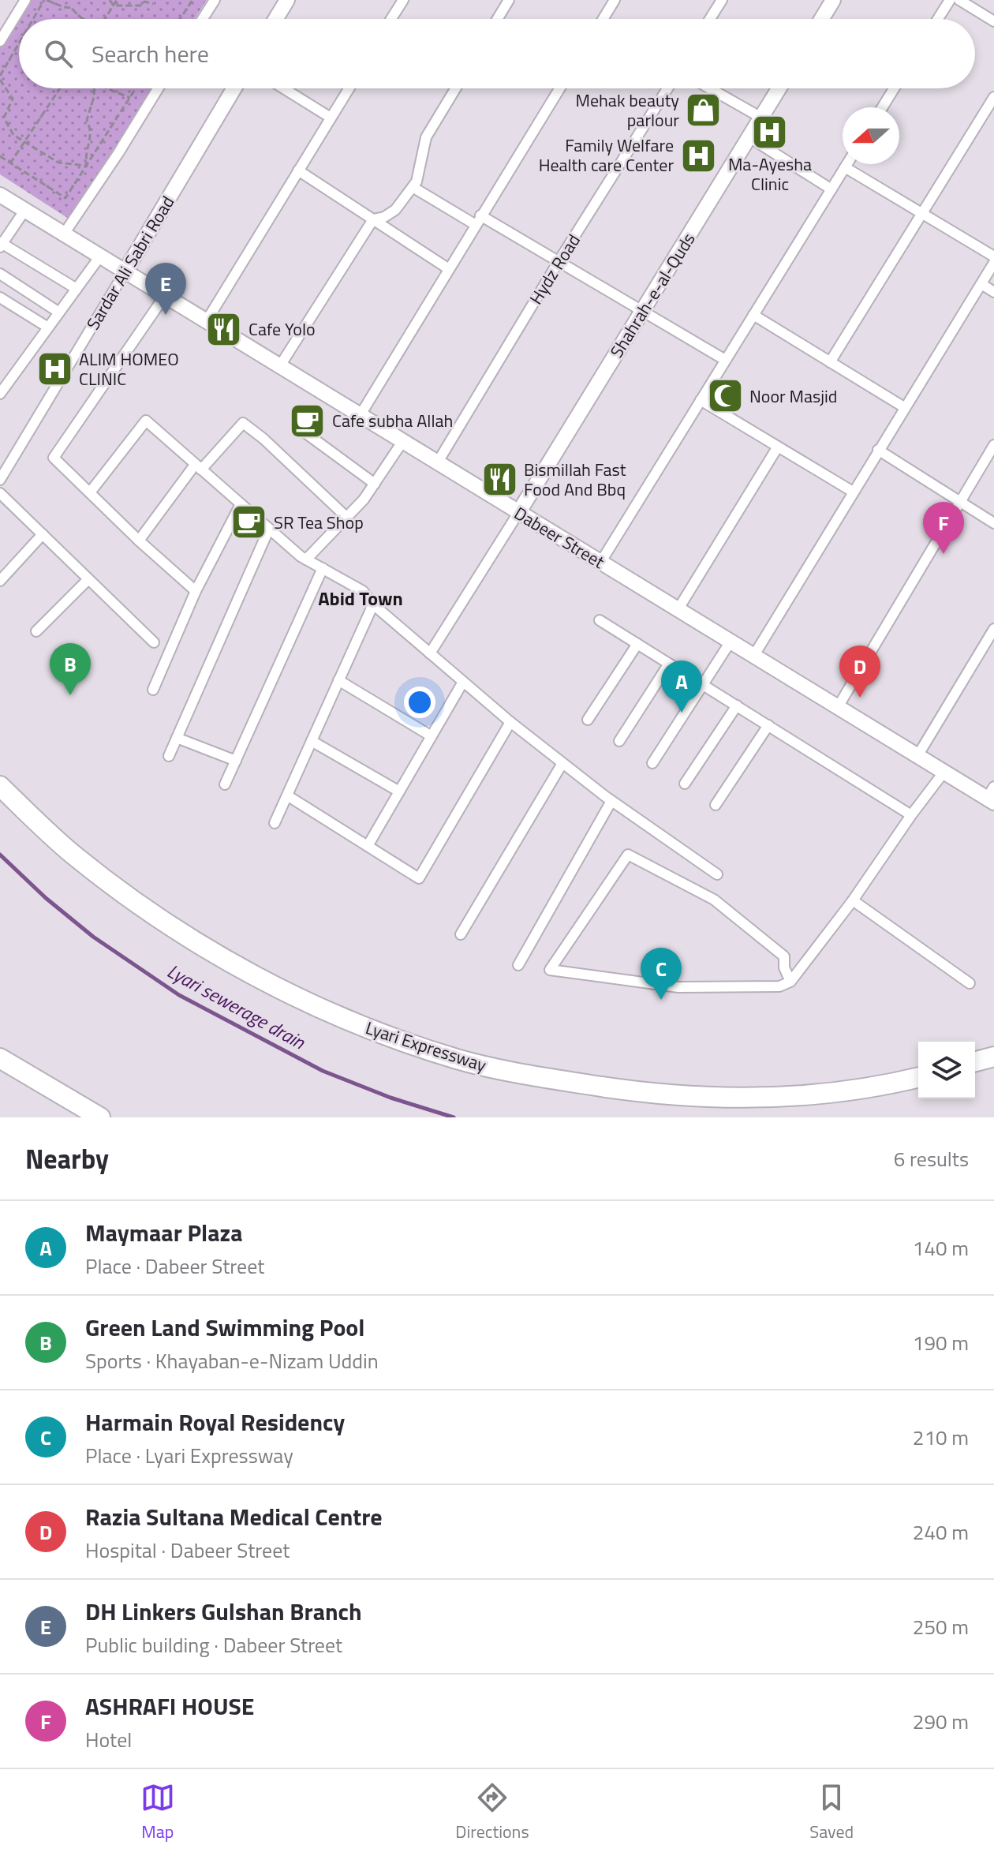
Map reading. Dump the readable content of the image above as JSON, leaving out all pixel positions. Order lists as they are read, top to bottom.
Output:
{
  "streets": {
    "highway": ["Lyari Expressway"],
    "street": [
      "Sardar Ali Sabri Road",
      "Hydz Road",
      "Shahrah-e-al-Quds",
      "Dabeer Street"
    ]
  },
  "crossings": [
    ["Sardar Ali Sabri Road", "Dabeer Street"],
    ["Hydz Road", "Dabeer Street"],
    ["Shahrah-e-al-Quds", "Dabeer Street"]
  ],
  "districts": ["Abid Town"],
  "water": ["Lyari sewerage drain"],
  "places": {
    "shop": ["Mehak beauty parlour"],
    "hospital": ["Ma-Ayesha Clinic", "Family Welfare Health care Center", "ALIM HOMEO CLINIC"],
    "restaurant": ["Cafe Yolo", "Bismillah Fast Food And Bbq"],
    "mosque": ["Noor Masjid"],
    "cafe": ["Cafe subha Allah", "SR Tea Shop"]
  },
  "north": "left",
  "page": {
    "search": "Search here",
    "pins": [
      "E",
      "F",
      "B",
      "D",
      "A",
      "C"
    ],
    "heading": ["Nearby", "6 results"],
    "list": [
      {
        "mark": "A",
        "name": "Maymaar Plaza",
        "note": "Place · Dabeer Street",
        "value": "140 m"
      },
      {
        "mark": "B",
        "name": "Green Land Swimming Pool",
        "note": "Sports · Khayaban-e-Nizam Uddin",
        "value": "190 m"
      },
      {
        "mark": "C",
        "name": "Harmain Royal Residency",
        "note": "Place · Lyari Expressway",
        "value": "210 m"
      },
      {
        "mark": "D",
        "name": "Razia Sultana Medical Centre",
        "note": "Hospital · Dabeer Street",
        "value": "240 m"
      },
      {
        "mark": "E",
        "name": "DH Linkers Gulshan Branch",
        "note": "Public building · Dabeer Street",
        "value": "250 m"
      },
      {
        "mark": "F",
        "name": "ASHRAFI HOUSE",
        "note": "Hotel",
        "value": "290 m"
      }
    ],
    "nav": ["Map", "Directions", "Saved"]
  }
}
